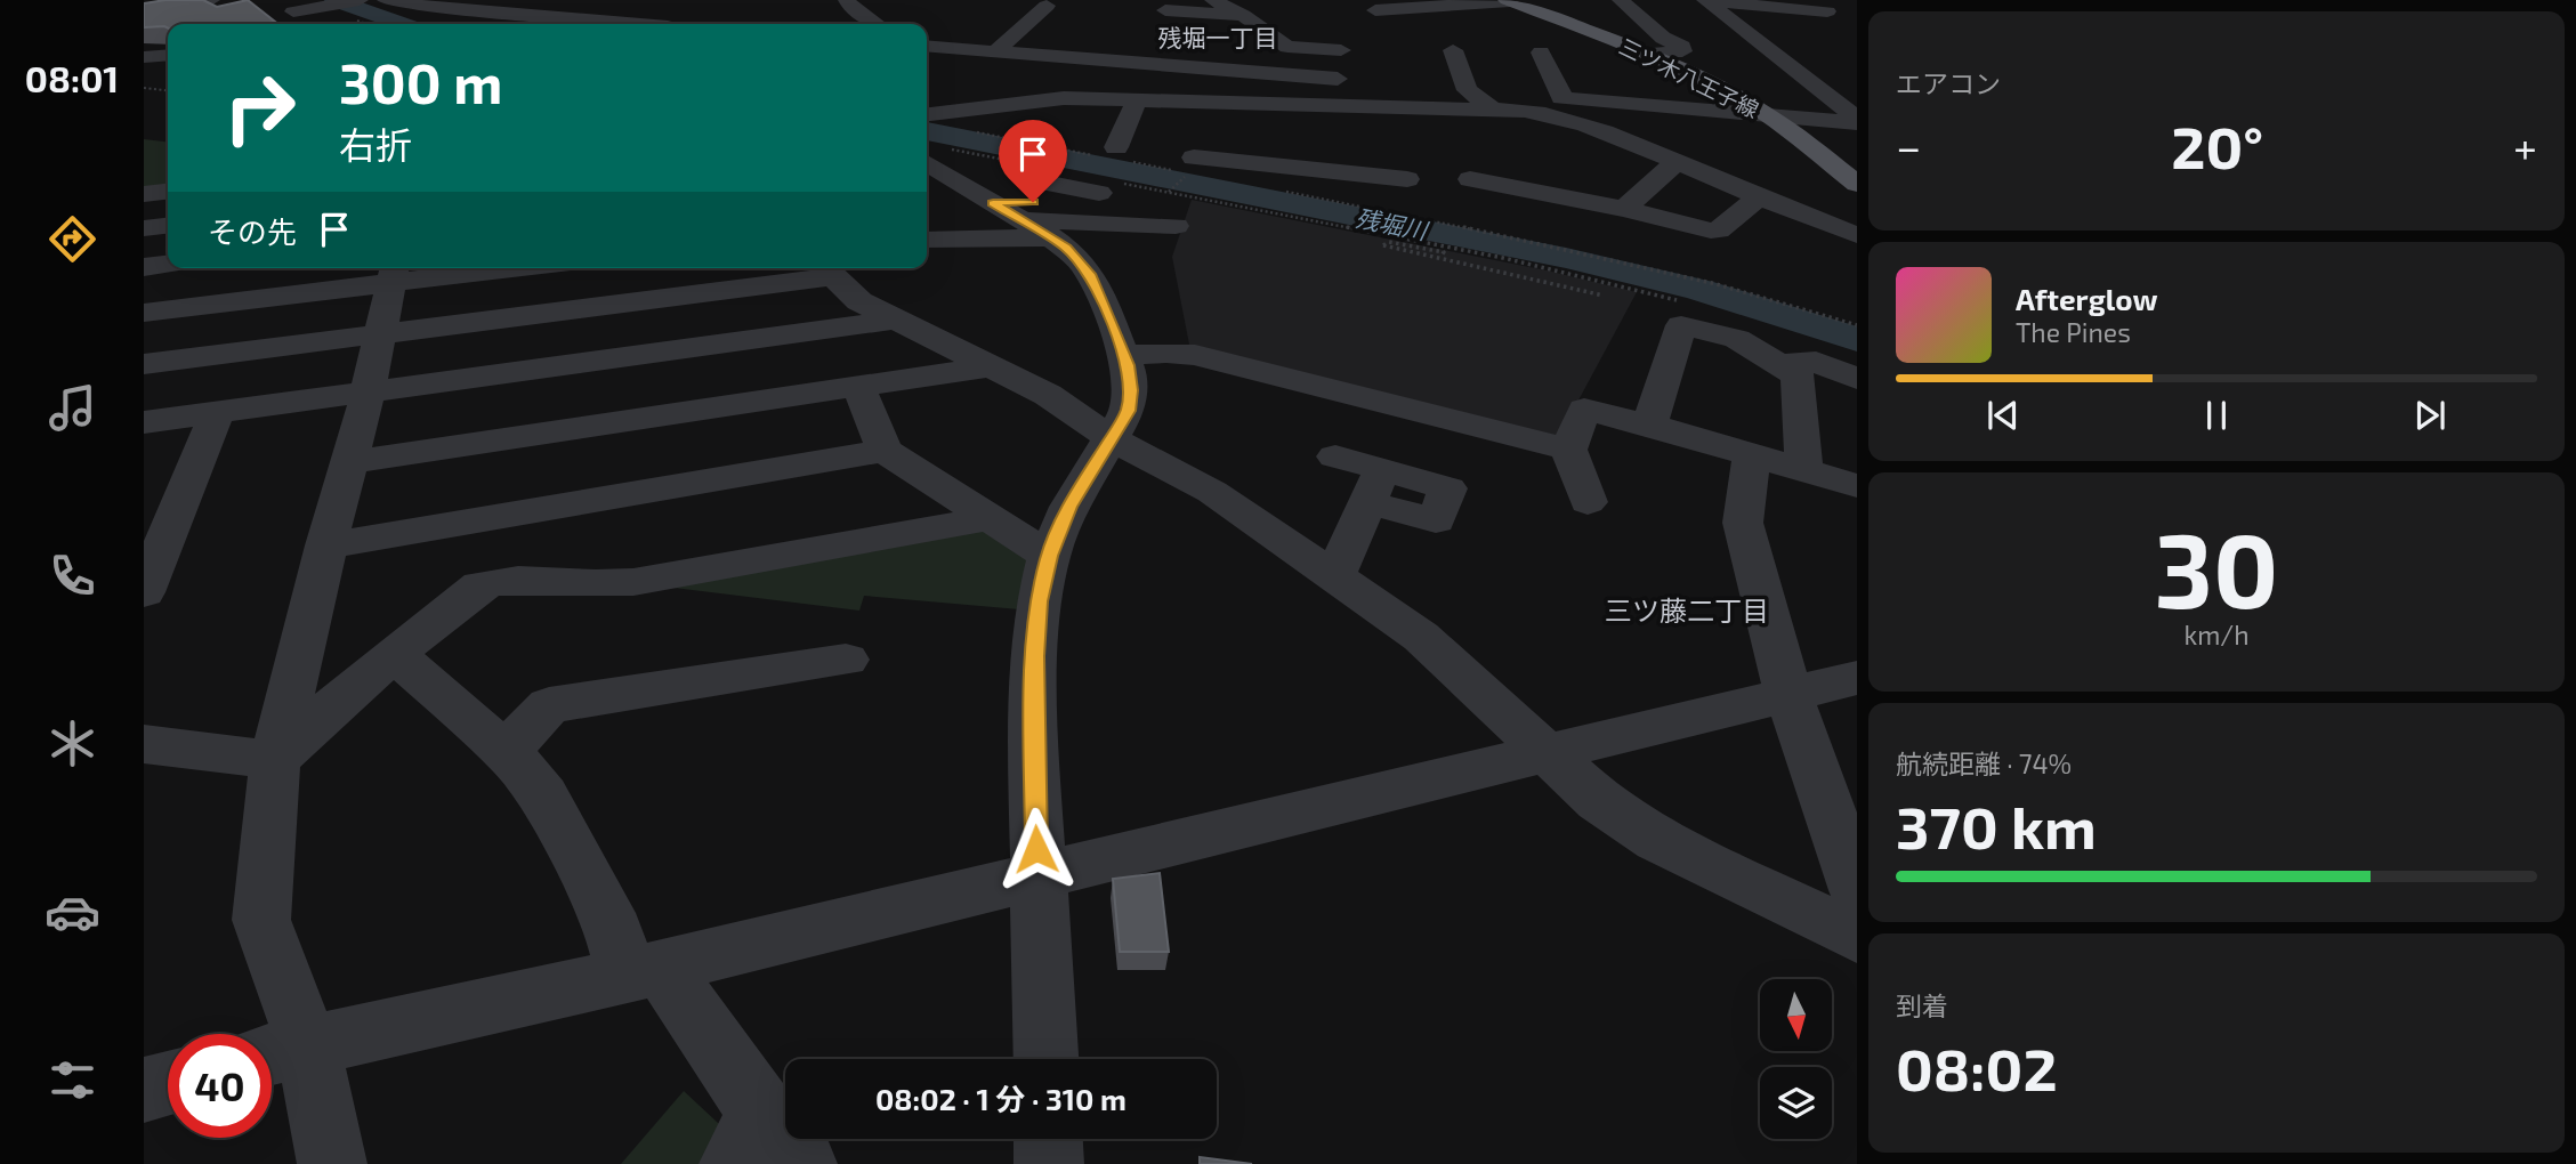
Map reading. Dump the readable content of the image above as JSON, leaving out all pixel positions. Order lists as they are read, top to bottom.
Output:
{
  "streets": {
    "main road": ["三ツ木八王子線"]
  },
  "districts": ["残堀一丁目", "三ツ藤二丁目"],
  "water": ["残堀川"],
  "north": "bottom",
  "page": {
    "tabs": "08:01",
    "tile": [
      "エアコン",
      ["30", "km/h"],
      ["航続距離 · 74%", "370 km"],
      ["到着", "08:02"]
    ],
    "turn": ["300 m", "右折"],
    "heat": ["−", "20°", "+"],
    "then": "その先",
    "song": ["Afterglow", "The Pines"],
    "limit": "40",
    "trip": "08:02 · 1 分 · 310 m"
  }
}
